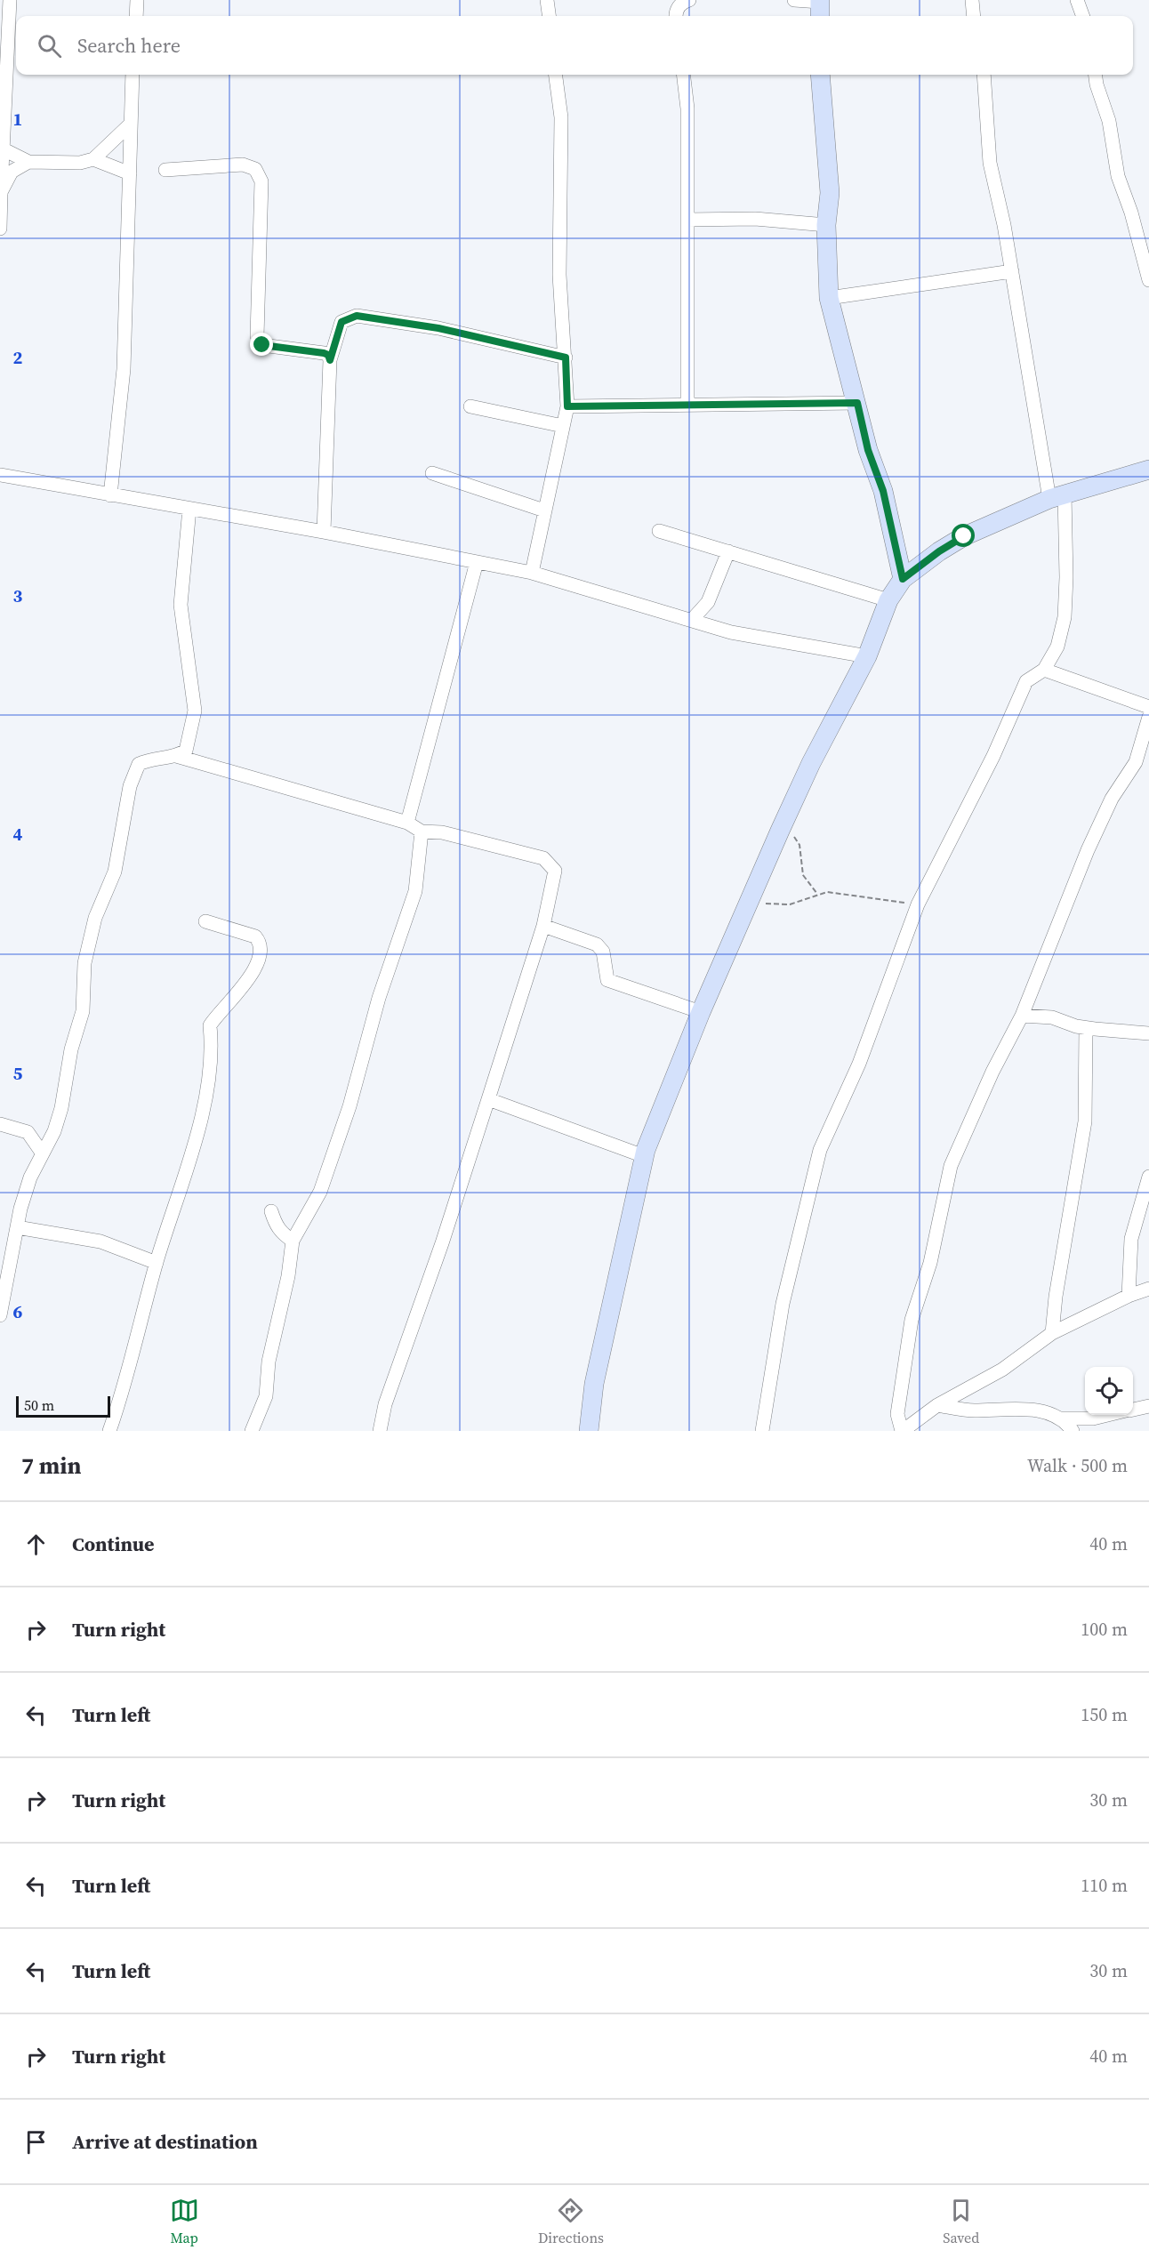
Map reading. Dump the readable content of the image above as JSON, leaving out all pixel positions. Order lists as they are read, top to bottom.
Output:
{
  "scale_bar": "50 m",
  "page": {
    "search": "Search here",
    "scale": "50 m",
    "heading": ["7 min", "Walk · 500 m"],
    "list": [
      ["Continue", "40 m"],
      ["Turn right", "100 m"],
      ["Turn left", "150 m"],
      ["Turn right", "30 m"],
      ["Turn left", "110 m"],
      ["Turn left", "30 m"],
      ["Turn right", "40 m"],
      "Arrive at destination"
    ],
    "nav": ["Map", "Directions", "Saved"]
  },
  "grid": {
    "rows": [
      "1",
      "2",
      "3",
      "4",
      "5",
      "6"
    ]
  }
}
